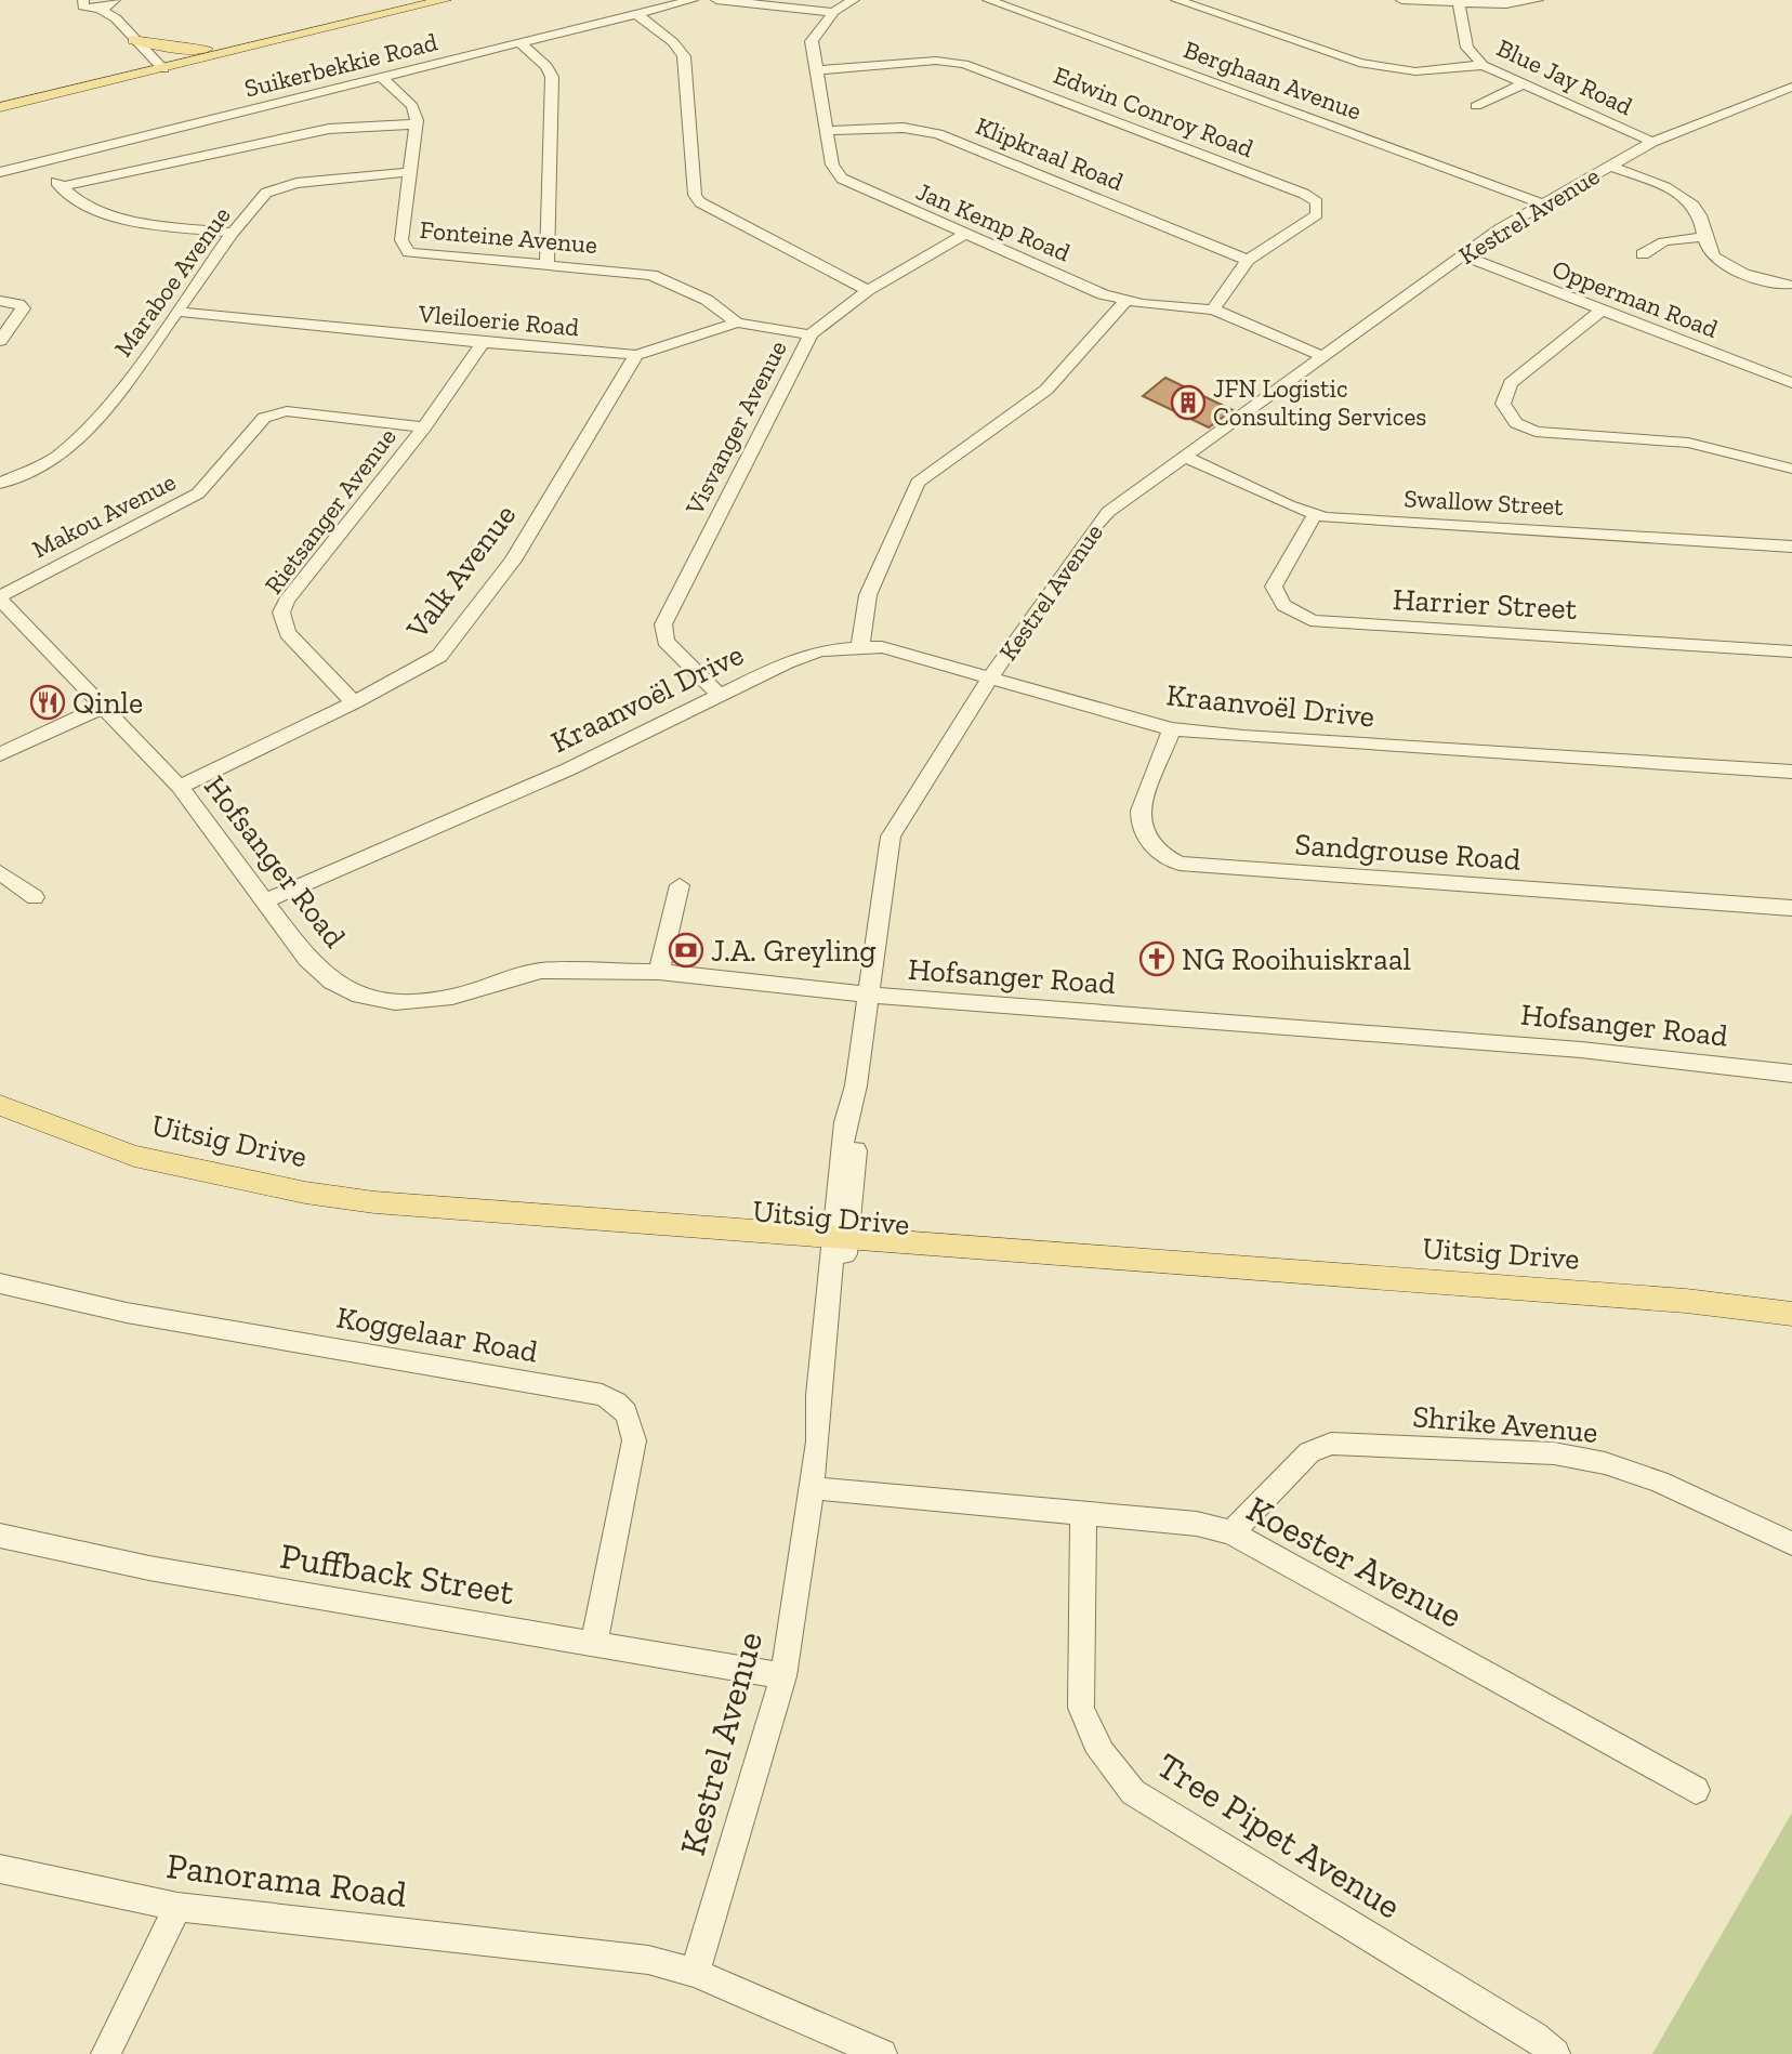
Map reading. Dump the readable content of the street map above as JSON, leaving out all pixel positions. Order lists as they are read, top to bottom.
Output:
{
  "streets": {
    "main road": ["Uitsig Drive"],
    "street": [
      "Suikerbekkie Road",
      "Blue Jay Road",
      "Berghaan Avenue",
      "Edwin Conroy Road",
      "Klipkraal Road",
      "Kestrel Avenue",
      "Jan Kemp Road",
      "Fonteine Avenue",
      "Maraboe Avenue",
      "Opperman Road",
      "Vleiloerie Road",
      "Visvanger Avenue",
      "Swallow Street",
      "Rietsanger Avenue",
      "Makou Avenue",
      "Valk Avenue",
      "Harrier Street",
      "Kraanvoël Drive",
      "Sandgrouse Road",
      "Hofsanger Road",
      "Koggelaar Road",
      "Shrike Avenue",
      "Koester Avenue",
      "Puffback Street",
      "Tree Pipet Avenue",
      "Panorama Road"
    ]
  },
  "crossings": [
    ["Blue Jay Road", "Kestrel Avenue"],
    ["Berghaan Avenue", "Kestrel Avenue"],
    ["Edwin Conroy Road", "Klipkraal Road"],
    ["Edwin Conroy Road", "Jan Kemp Road"],
    ["Klipkraal Road", "Jan Kemp Road"],
    ["Kestrel Avenue", "Jan Kemp Road"],
    ["Kestrel Avenue", "Opperman Road"],
    ["Kestrel Avenue", "Swallow Street"],
    ["Kestrel Avenue", "Kraanvoël Drive"],
    ["Kestrel Avenue", "Hofsanger Road"],
    ["Kestrel Avenue", "Uitsig Drive"],
    ["Kestrel Avenue", "Koester Avenue"],
    ["Kestrel Avenue", "Puffback Street"],
    ["Kestrel Avenue", "Panorama Road"],
    ["Jan Kemp Road", "Visvanger Avenue"],
    ["Fonteine Avenue", "Maraboe Avenue"],
    ["Fonteine Avenue", "Vleiloerie Road"],
    ["Maraboe Avenue", "Vleiloerie Road"],
    ["Vleiloerie Road", "Visvanger Avenue"],
    ["Vleiloerie Road", "Rietsanger Avenue"],
    ["Vleiloerie Road", "Valk Avenue"],
    ["Visvanger Avenue", "Kraanvoël Drive"],
    ["Swallow Street", "Harrier Street"],
    ["Rietsanger Avenue", "Makou Avenue"],
    ["Rietsanger Avenue", "Valk Avenue"],
    ["Makou Avenue", "Hofsanger Road"],
    ["Valk Avenue", "Hofsanger Road"],
    ["Kraanvoël Drive", "Sandgrouse Road"],
    ["Kraanvoël Drive", "Hofsanger Road"],
    ["Koggelaar Road", "Puffback Street"],
    ["Shrike Avenue", "Koester Avenue"],
    ["Koester Avenue", "Tree Pipet Avenue"]
  ],
  "places": {
    "building": ["JFN Logistic Consulting Services"],
    "restaurant": ["Qinle"],
    "bank": ["J.A. Greyling"],
    "church": ["NG Rooihuiskraal"]
  }
}
